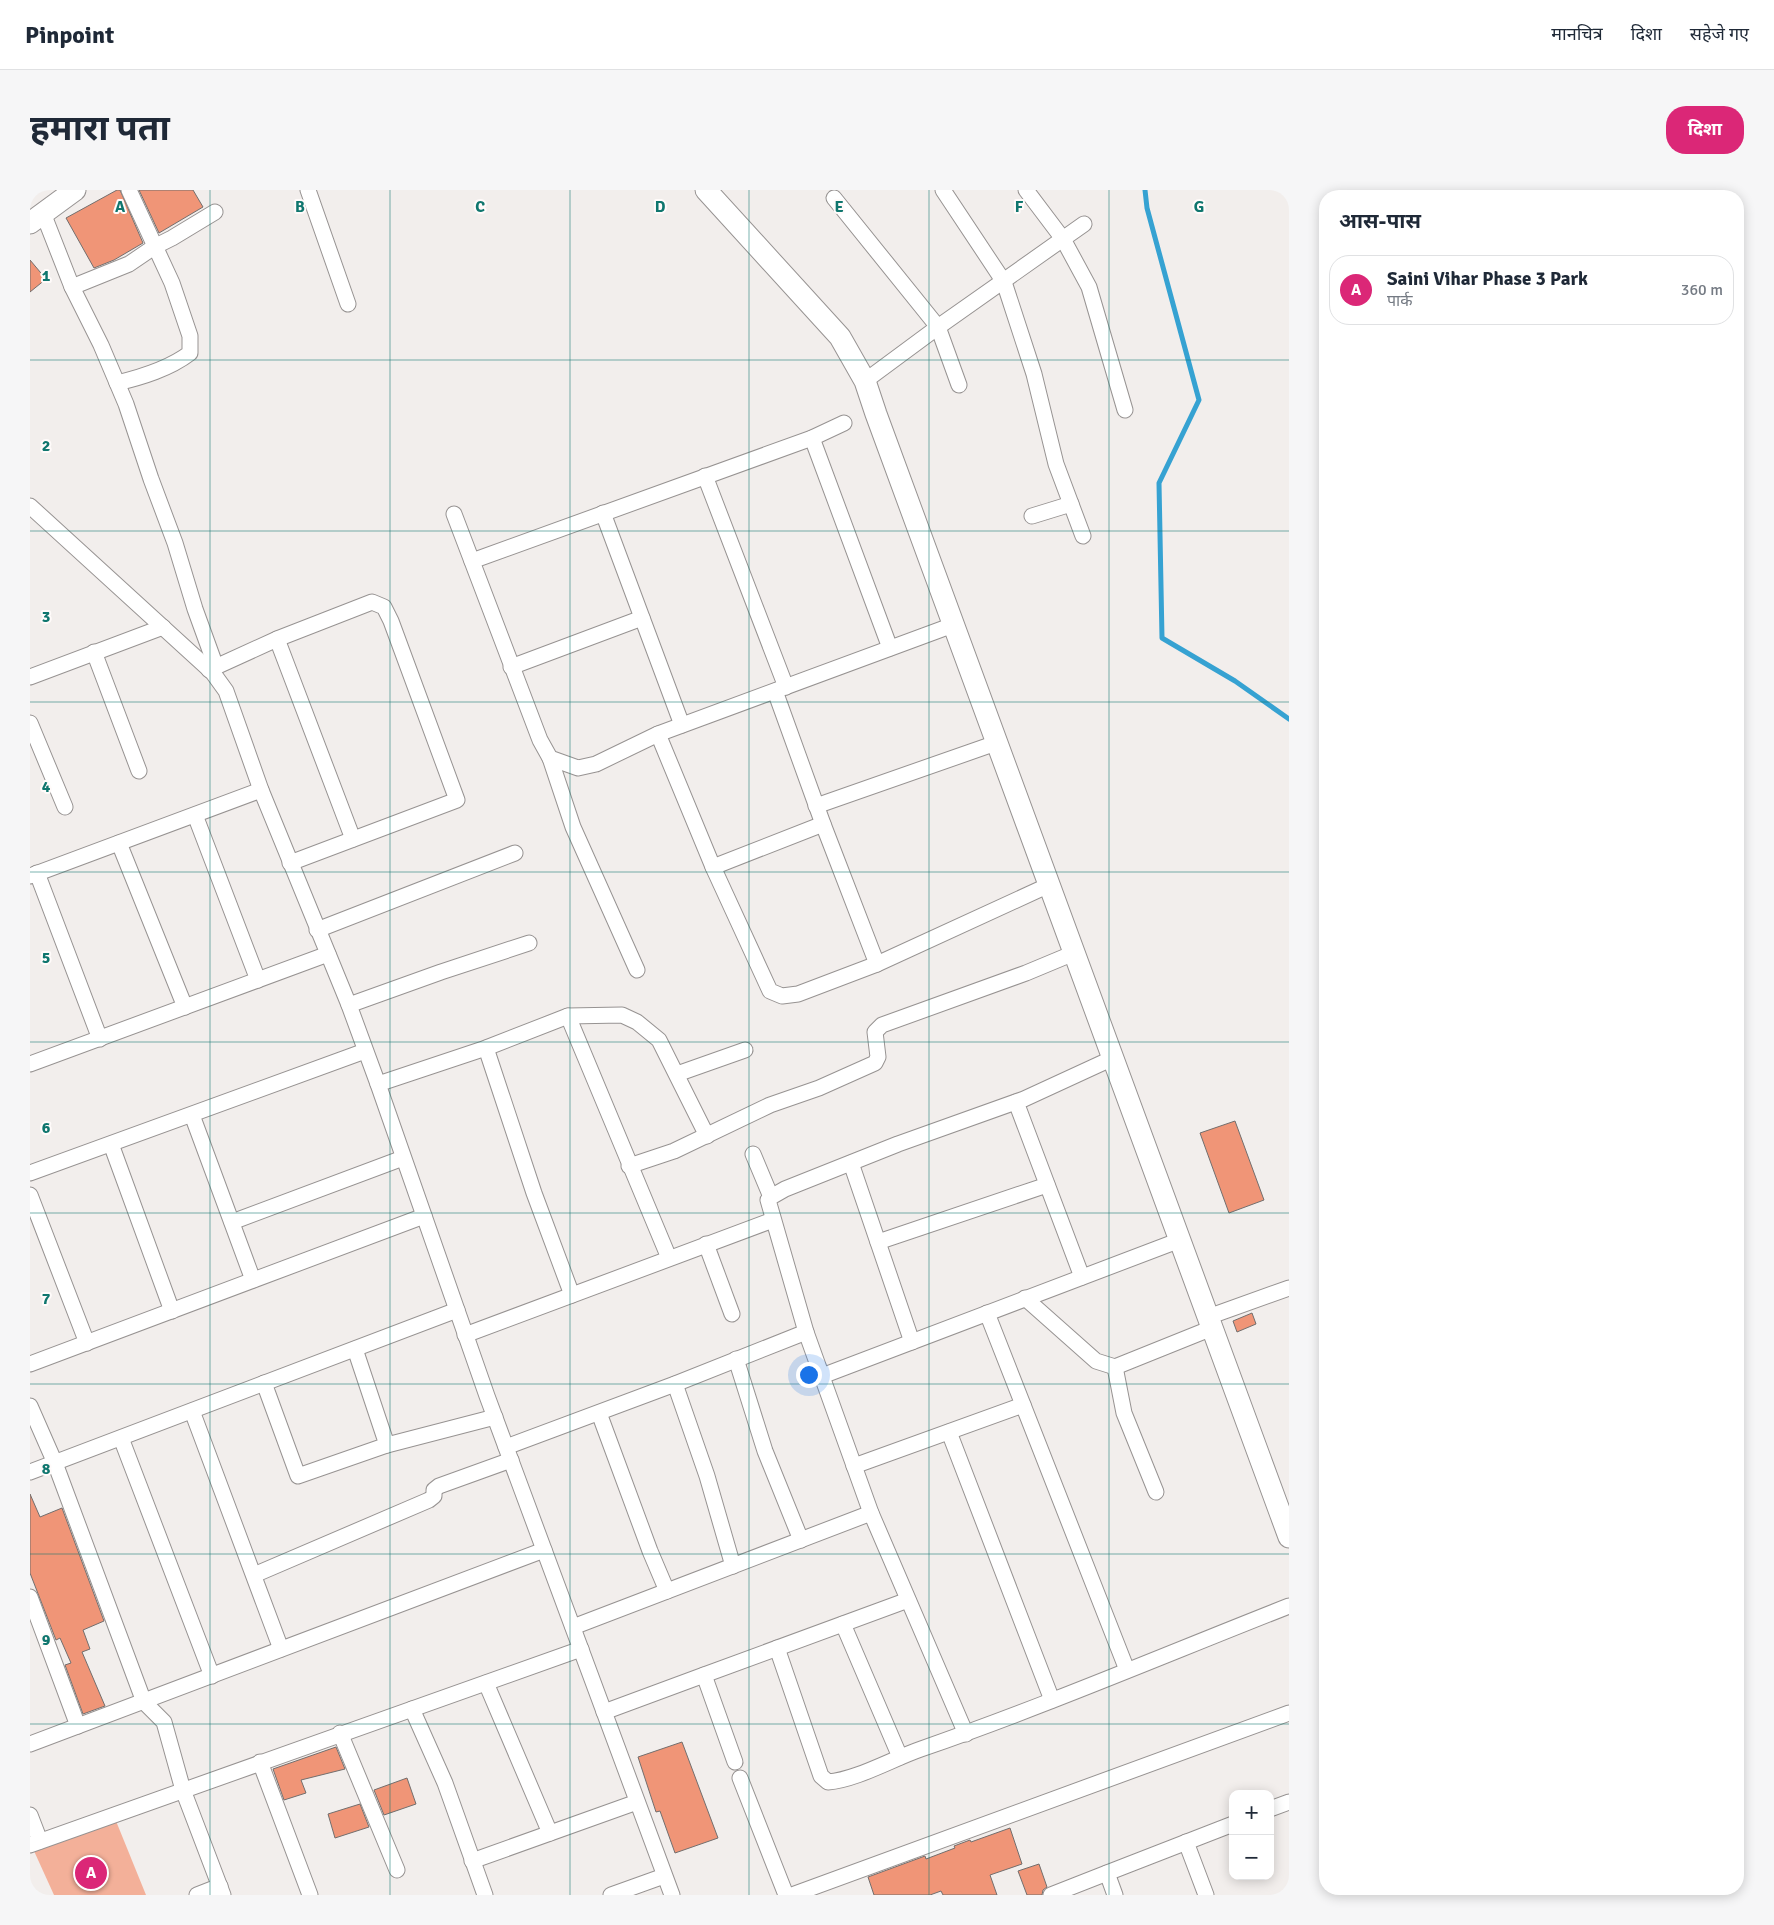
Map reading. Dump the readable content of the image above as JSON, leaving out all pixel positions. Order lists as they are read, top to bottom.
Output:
{
  "page": {
    "header": "Pinpoint",
    "nav": ["मानचित्र", "दिशा", "सहेजे गए"],
    "buttons": "दिशा",
    "title": "हमारा पता",
    "heading": "आस-पास",
    "list": [
      {
        "mark": "A",
        "name": "Saini Vihar Phase 3 Park",
        "note": "पार्क",
        "value": "360 m"
      }
    ],
    "map_buttons": ["+", "−"],
    "pins": "A"
  },
  "grid": {
    "columns": [
      "A",
      "B",
      "C",
      "D",
      "E",
      "F",
      "G"
    ],
    "rows": [
      "1",
      "2",
      "3",
      "4",
      "5",
      "6",
      "7",
      "8",
      "9"
    ]
  }
}
